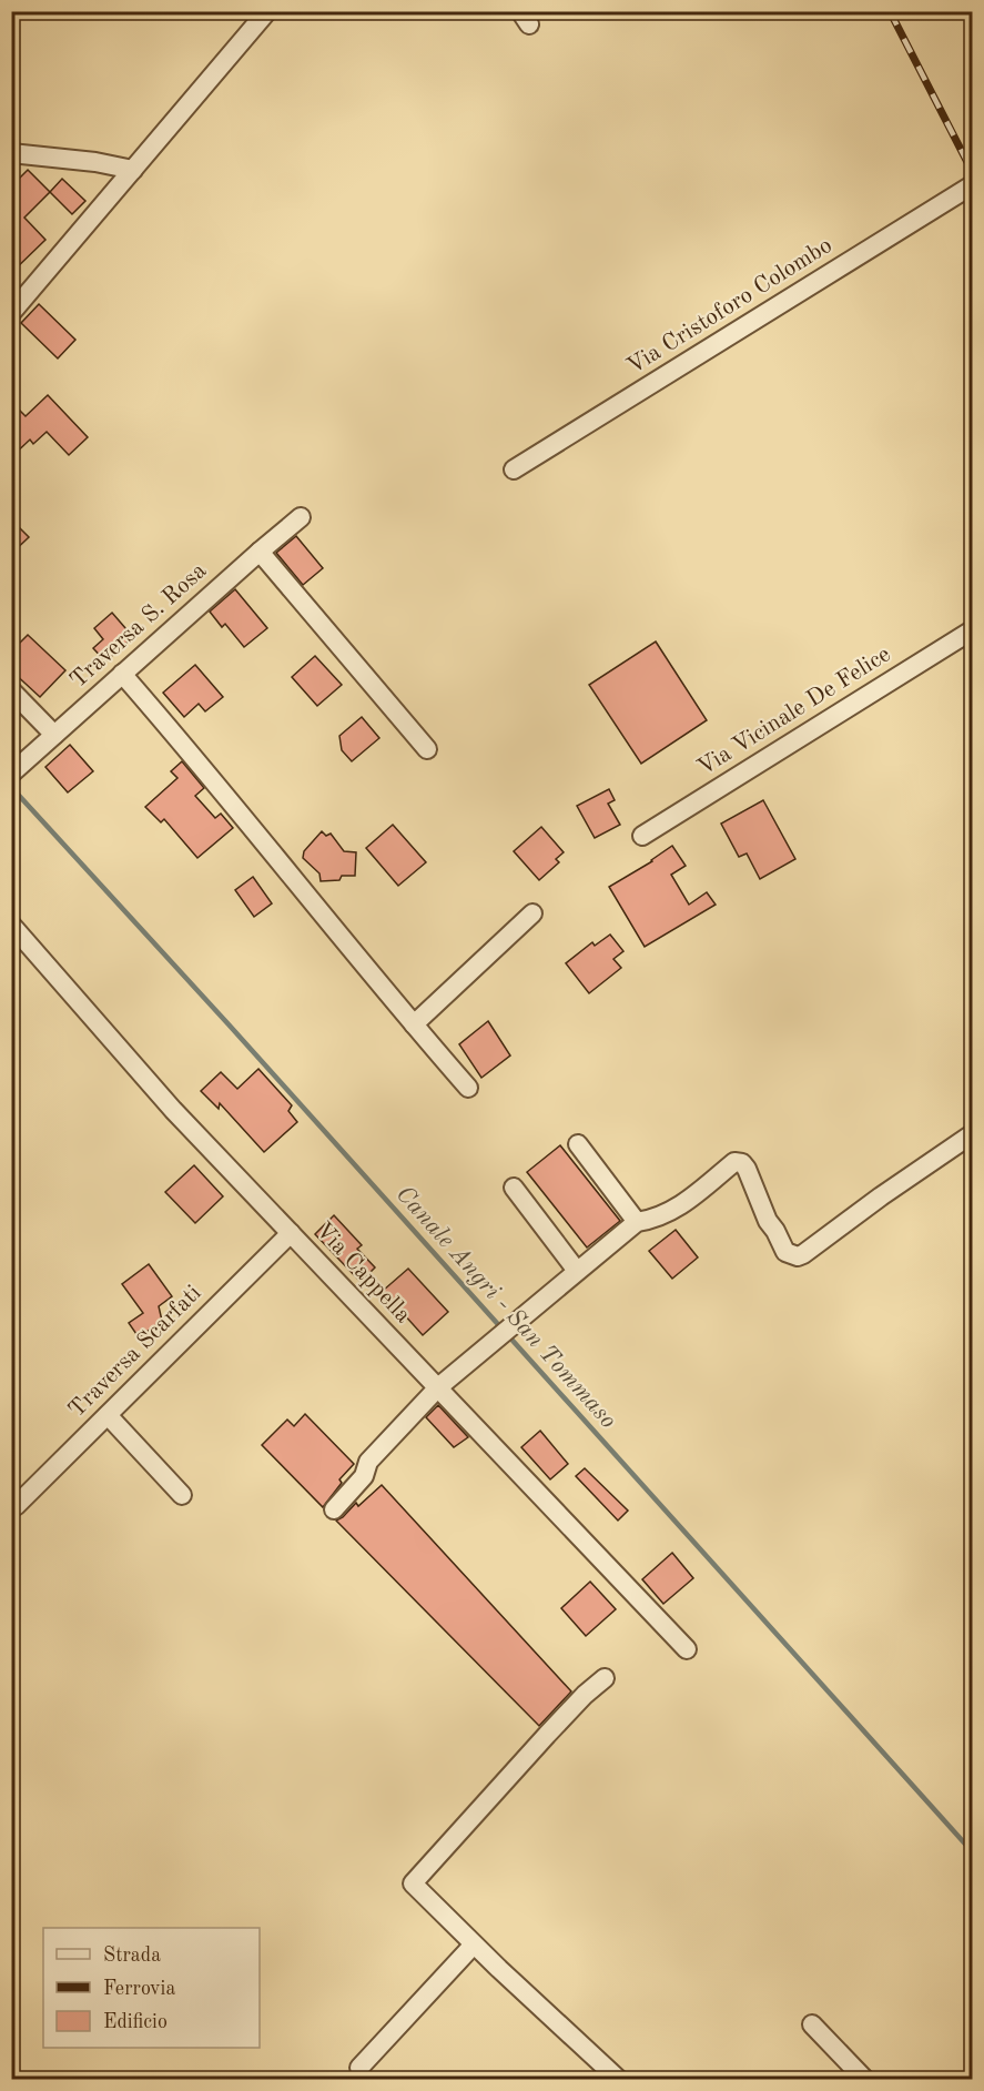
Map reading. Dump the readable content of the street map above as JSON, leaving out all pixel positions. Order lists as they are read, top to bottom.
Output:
{
  "streets": {
    "street": [
      "Via Cristoforo Colombo",
      "Traversa S. Rosa",
      "Via Vicinale De Felice",
      "Via Cappella",
      "Traversa Scarfati"
    ]
  },
  "crossings": [
    ["Via Cappella", "Traversa Scarfati"]
  ],
  "water": ["Canale Angri - San Tommaso"],
  "legend": ["Strada", "Ferrovia", "Edificio"]
}
